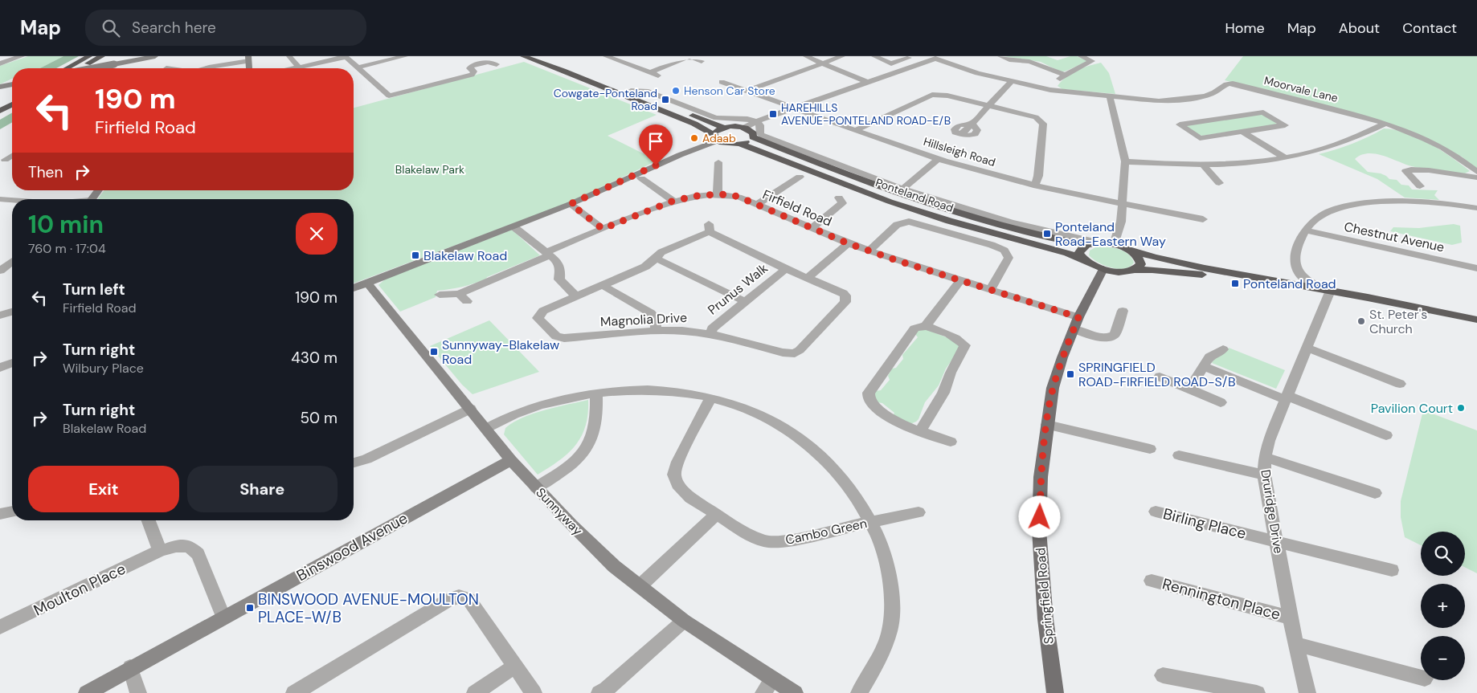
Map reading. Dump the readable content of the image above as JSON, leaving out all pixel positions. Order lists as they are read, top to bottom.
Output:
{
  "streets": {
    "highway": ["Ponteland Road"],
    "main road": ["Springfield Road"],
    "street": [
      "Moorvale Lane",
      "Hillsleigh Road",
      "Firfield Road",
      "Chestnut Avenue",
      "Prunus Walk",
      "Magnolia Drive",
      "Sunnyway",
      "Druridge Drive",
      "Birling Place",
      "Cambo Green",
      "Binswood Avenue",
      "Moulton Place",
      "Rennington Place"
    ]
  },
  "crossings": [
    ["Ponteland Road", "Springfield Road"],
    ["Firfield Road", "Springfield Road"],
    ["Prunus Walk", "Magnolia Drive"],
    ["Sunnyway", "Binswood Avenue"],
    ["Druridge Drive", "Birling Place"],
    ["Druridge Drive", "Rennington Place"],
    ["Binswood Avenue", "Moulton Place"]
  ],
  "parks": ["Blakelaw Park"],
  "places": {
    "other": [
      "Henson Car Store",
      "Adaab",
      "St. Peter's Church",
      "Pavilion Court"
    ],
    "transit": [
      "Cowgate-Ponteland Road",
      "HAREHILLS AVENUE-PONTELAND ROAD-E/B",
      "Ponteland Road-Eastern Way",
      "Blakelaw Road",
      "Ponteland Road",
      "Sunnyway-Blakelaw Road",
      "SPRINGFIELD ROAD-FIRFIELD ROAD-S/B",
      "BINSWOOD AVENUE-MOULTON PLACE-W/B"
    ]
  },
  "page": {
    "header": "Map",
    "search": "Search here",
    "nav": [
      "Home",
      "Map",
      "About",
      "Contact"
    ],
    "turn": ["190 m", "Firfield Road"],
    "then": "Then",
    "heading": ["10 min", "760 m · 17:04"],
    "list": [
      {
        "name": "Turn left",
        "note": "Firfield Road",
        "value": "190 m"
      },
      {
        "name": "Turn right",
        "note": "Wilbury Place",
        "value": "430 m"
      },
      {
        "name": "Turn right",
        "note": "Blakelaw Road",
        "value": "50 m"
      }
    ],
    "buttons": ["Exit", "Share"],
    "map_buttons": ["+", "−"]
  }
}
